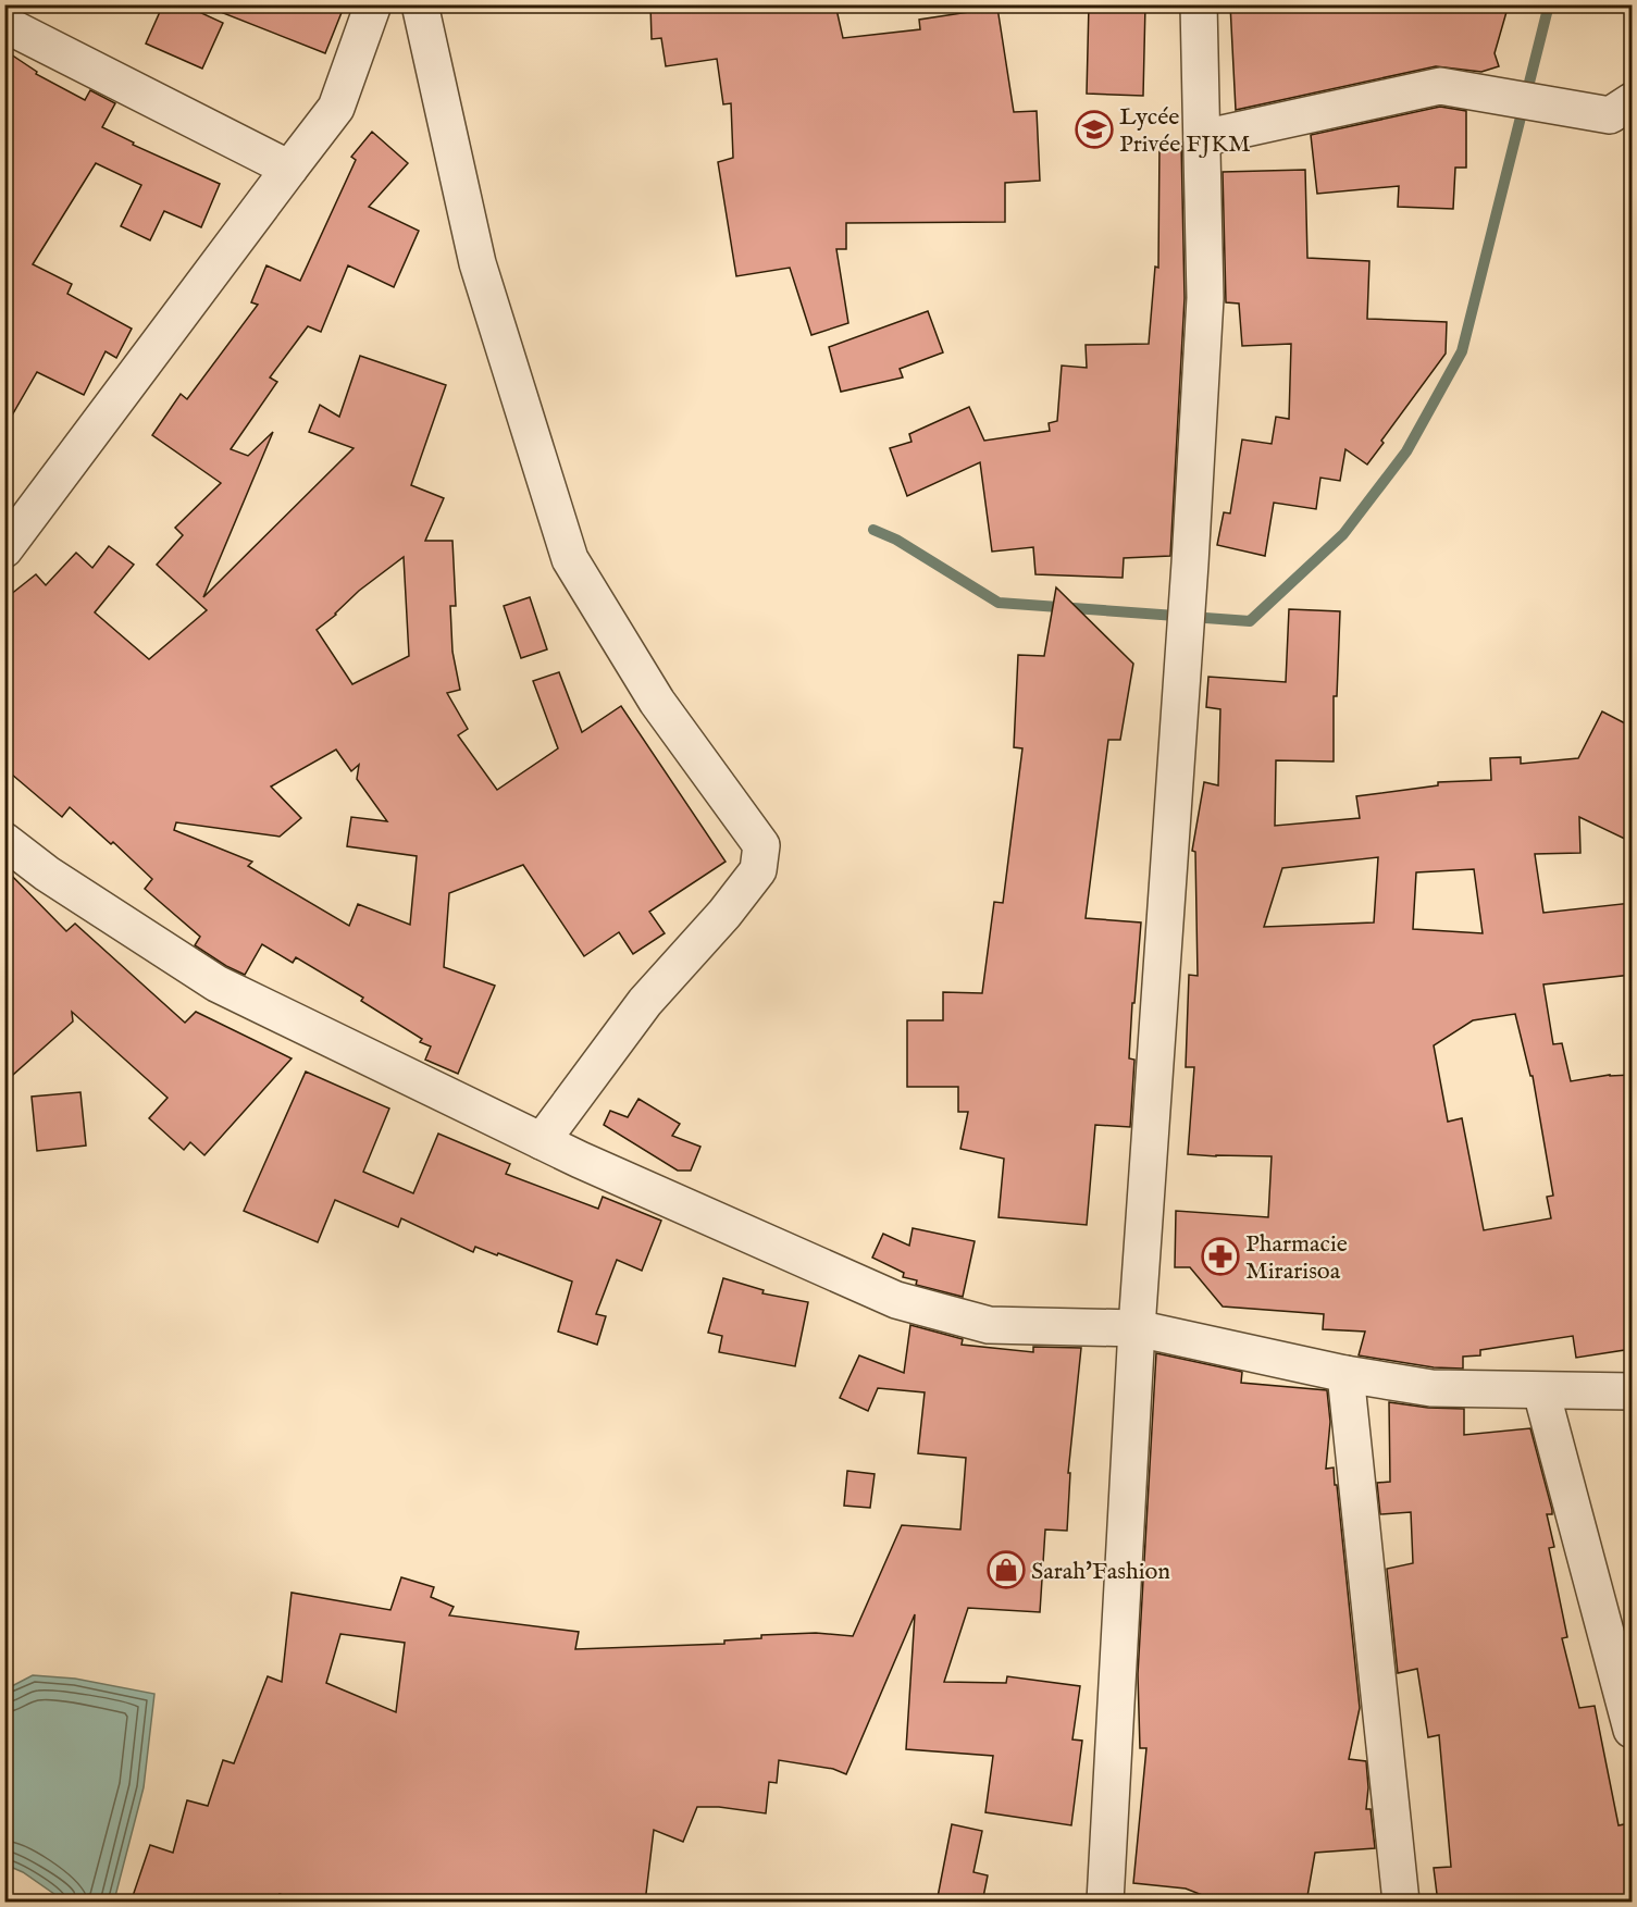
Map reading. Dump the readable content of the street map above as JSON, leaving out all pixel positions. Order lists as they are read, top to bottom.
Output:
{
  "places": {
    "school or university": ["Lycée Privée FJKM"],
    "pharmacy": ["Pharmacie Mirarisoa"],
    "shop": ["Sarah'Fashion"]
  }
}
